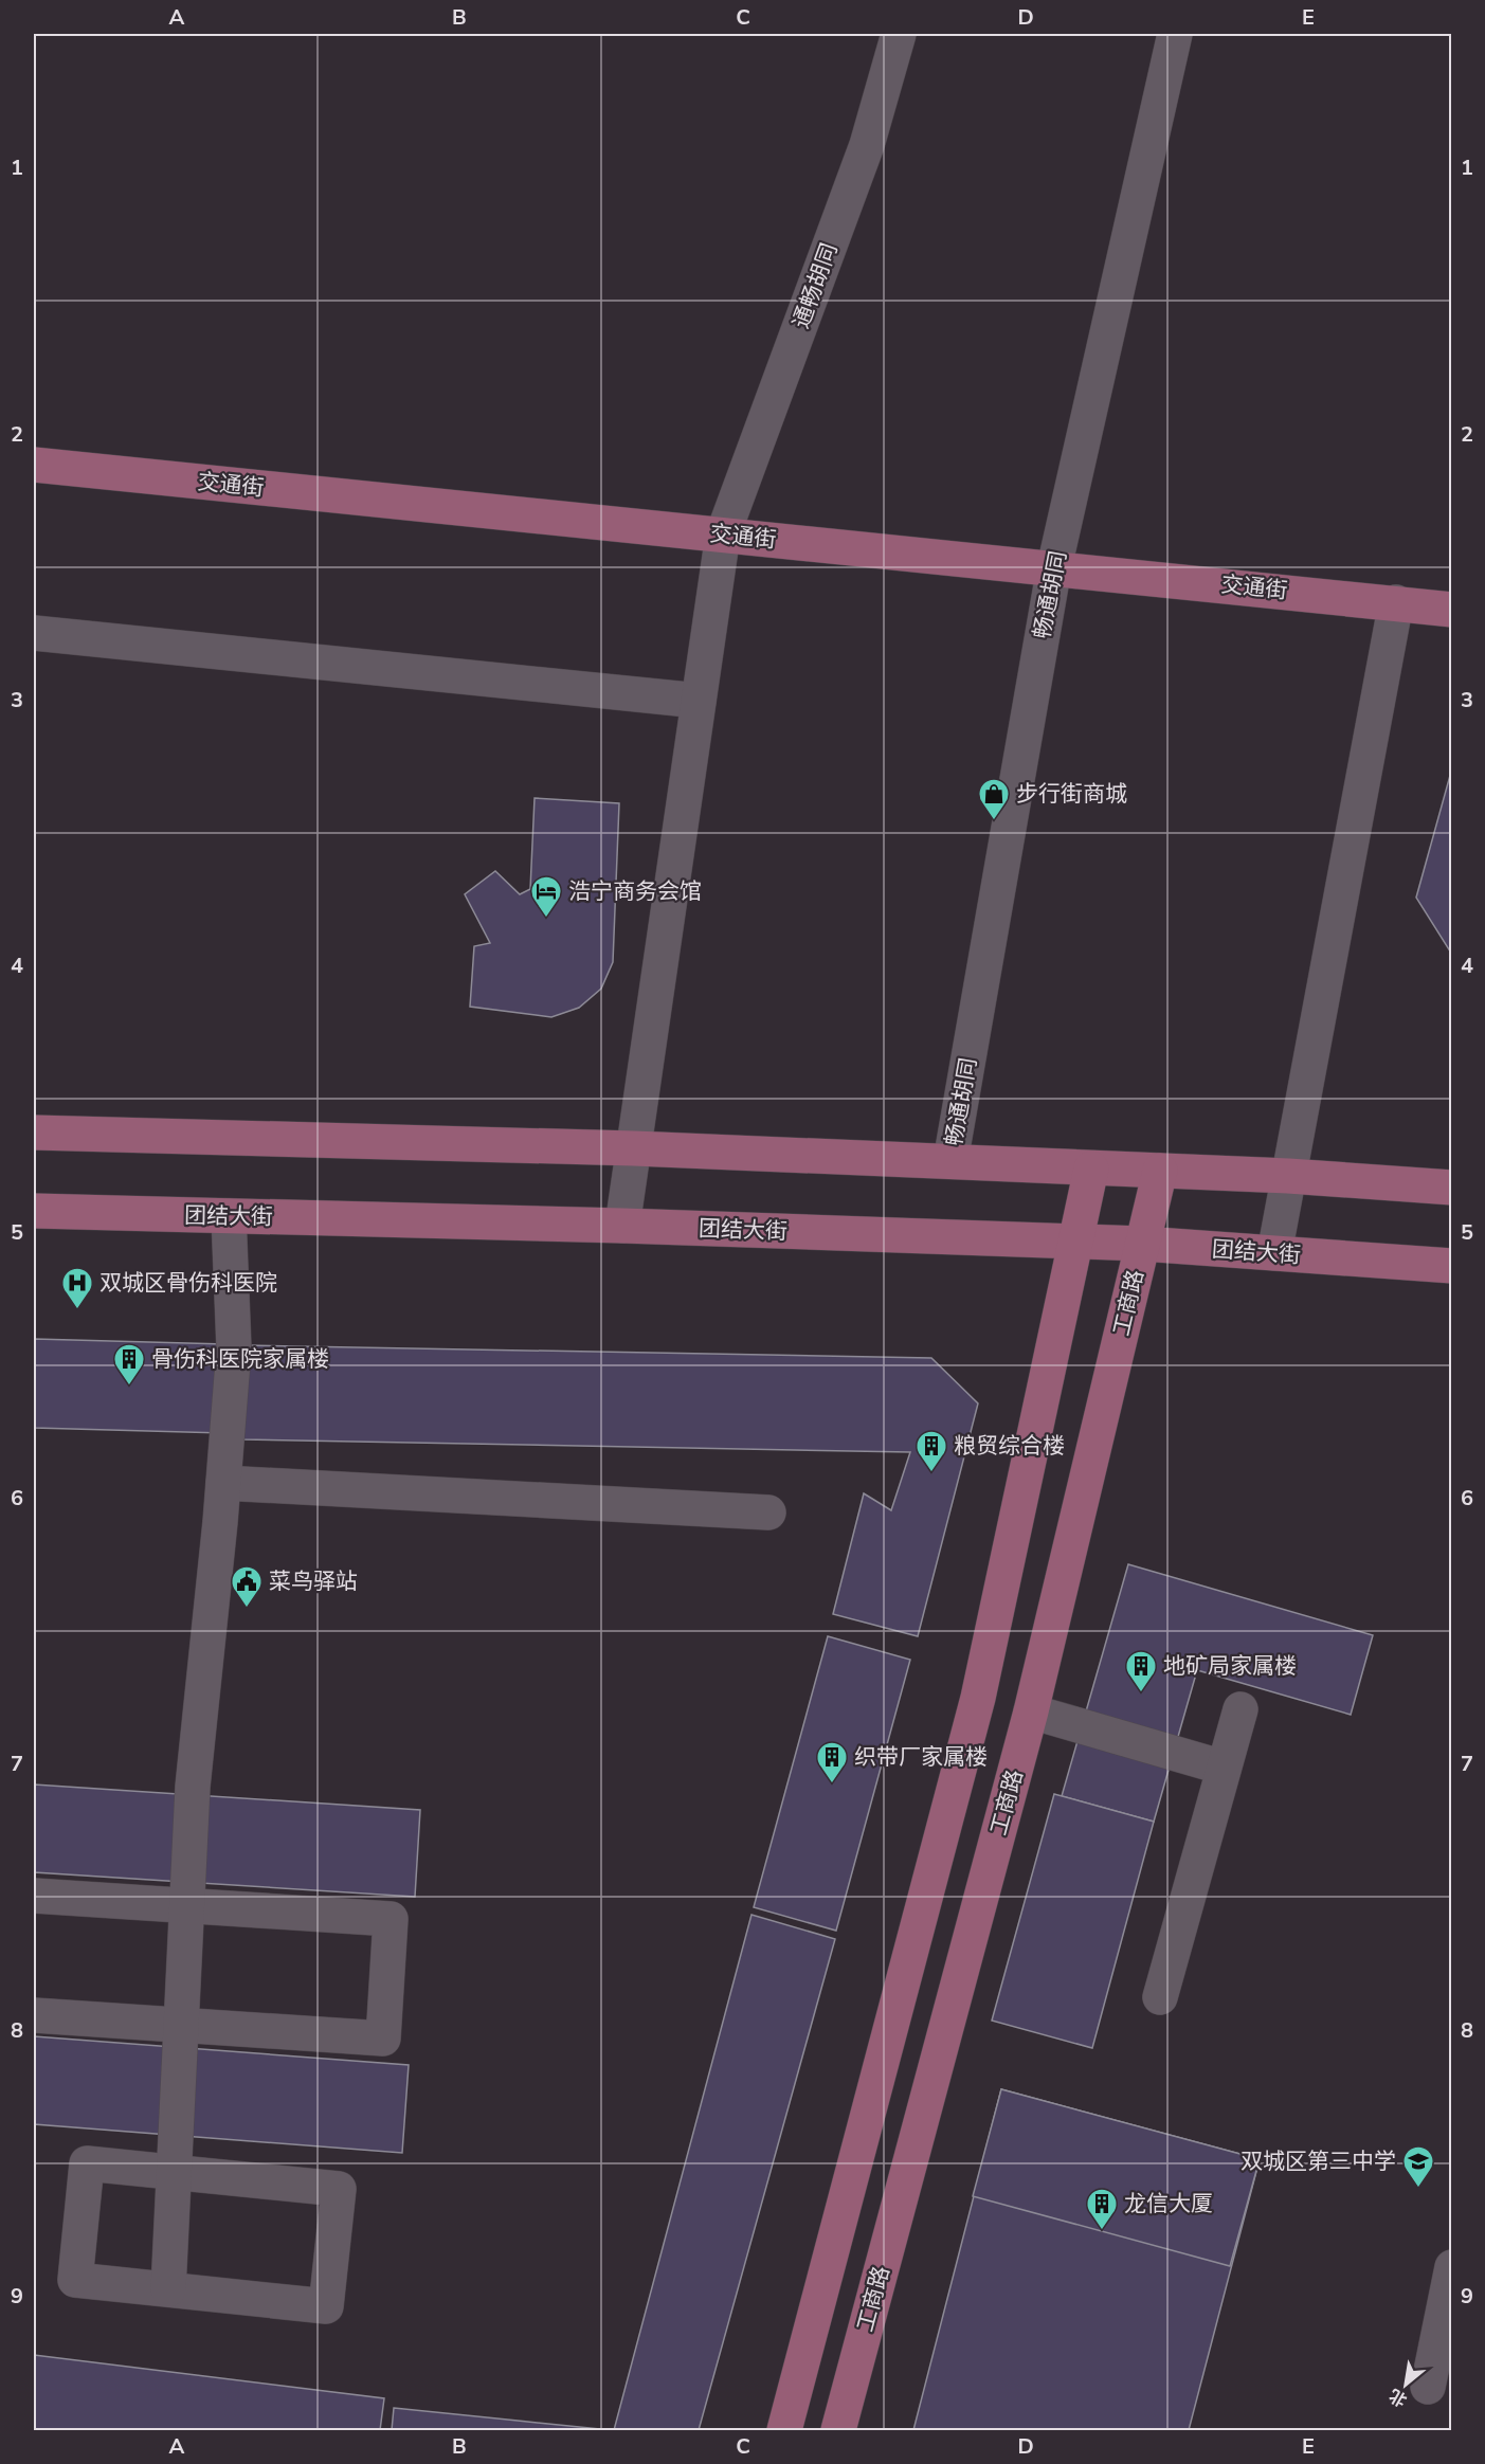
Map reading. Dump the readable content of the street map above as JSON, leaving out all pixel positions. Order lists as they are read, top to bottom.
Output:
{
  "streets": {
    "main road": ["交通街", "团结大街", "工商路"],
    "street": ["通畅胡同", "畅通胡同"]
  },
  "crossings": [
    ["通畅胡同", "交通街"],
    ["通畅胡同", "团结大街"],
    ["交通街", "畅通胡同"],
    ["团结大街", "工商路"]
  ],
  "places": {
    "shop": ["步行街商城"],
    "hotel": ["浩宁商务会馆"],
    "hospital": ["双城区骨伤科医院"],
    "building": [
      "骨伤科医院家属楼",
      "粮贸综合楼",
      "地矿局家属楼",
      "织带厂家属楼",
      "龙信大厦"
    ],
    "public building": ["菜鸟驿站"],
    "school or university": ["双城区第三中学"]
  },
  "north": "bottom left",
  "grid": {
    "columns": [
      "A",
      "B",
      "C",
      "D",
      "E"
    ],
    "rows": [
      "1",
      "2",
      "3",
      "4",
      "5",
      "6",
      "7",
      "8",
      "9"
    ]
  }
}
